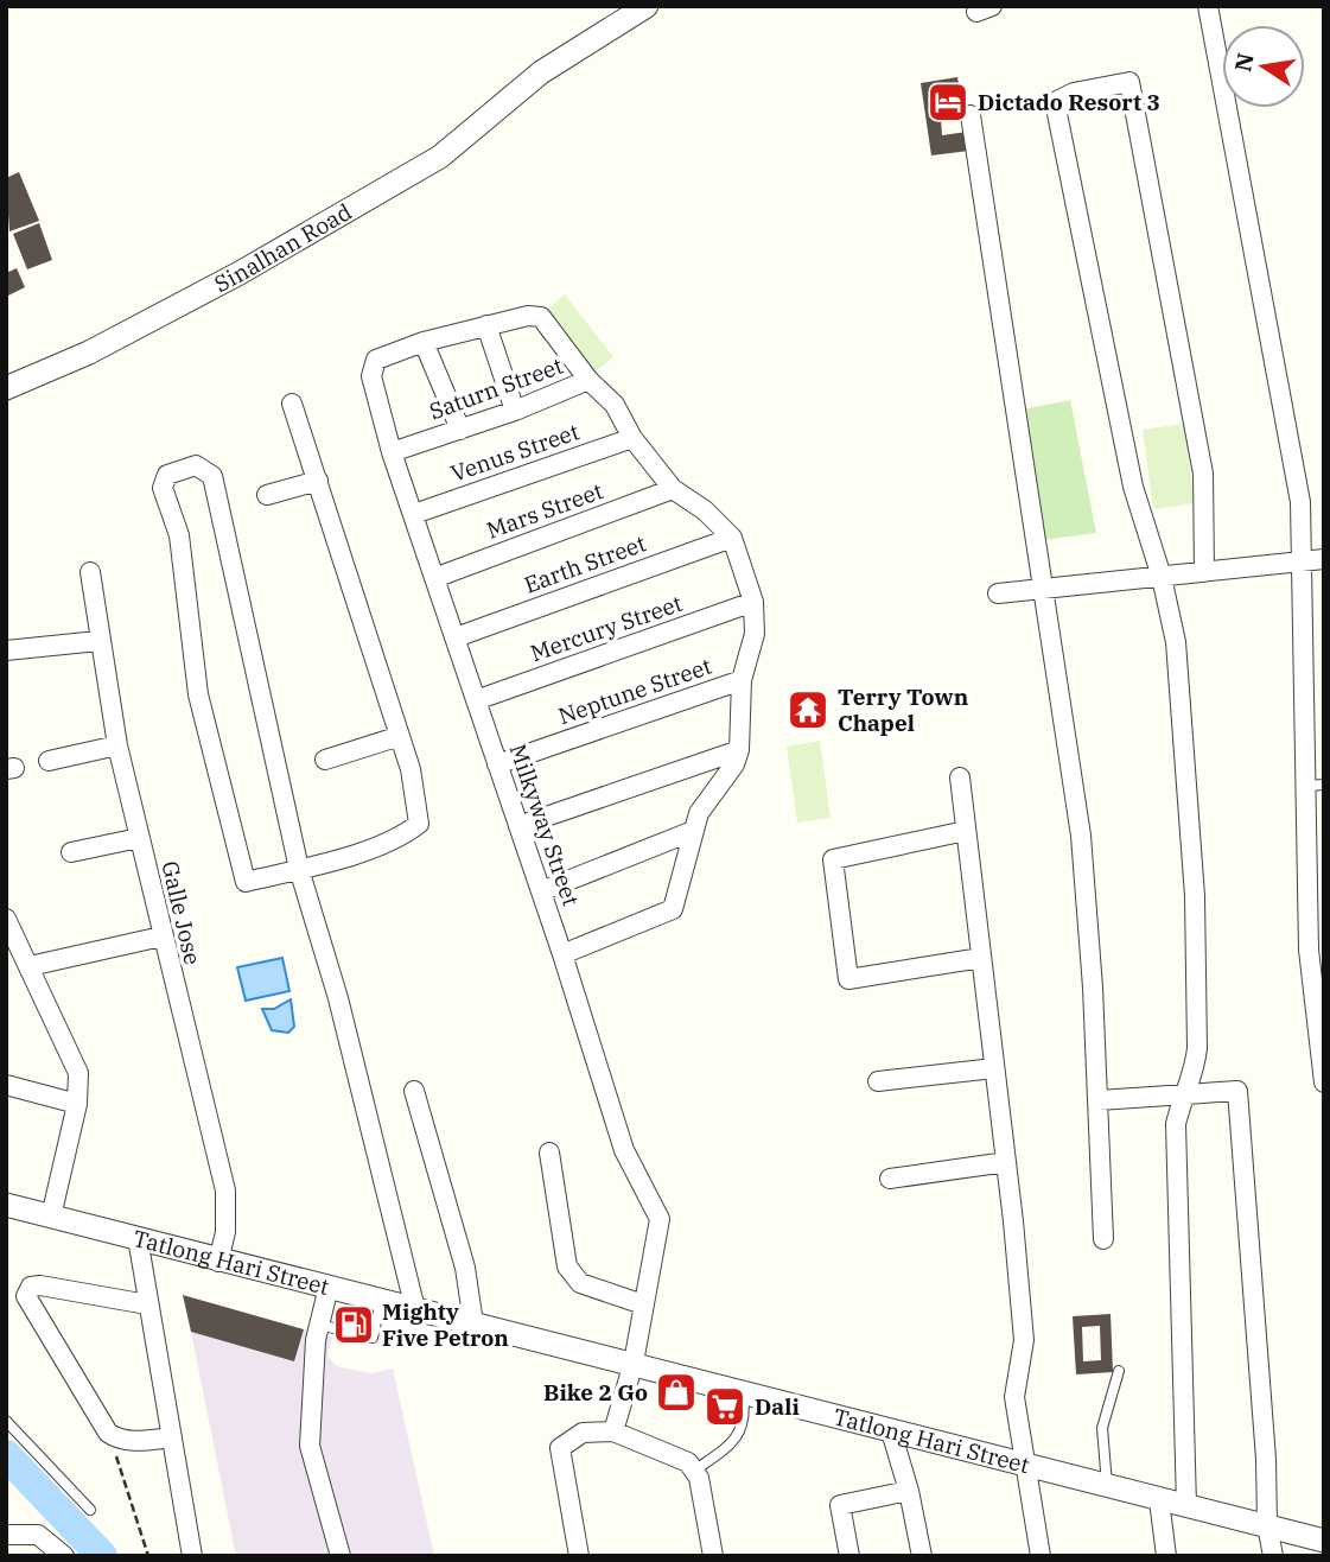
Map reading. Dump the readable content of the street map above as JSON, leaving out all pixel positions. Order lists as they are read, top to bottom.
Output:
{
  "streets": {
    "street": [
      "Sinalhan Road",
      "Saturn Street",
      "Venus Street",
      "Mars Street",
      "Earth Street",
      "Mercury Street",
      "Neptune Street",
      "Milkyway Street",
      "Galle Jose",
      "Tatlong Hari Street"
    ]
  },
  "crossings": [
    ["Saturn Street", "Venus Street"],
    ["Saturn Street", "Mars Street"],
    ["Saturn Street", "Earth Street"],
    ["Saturn Street", "Mercury Street"],
    ["Saturn Street", "Neptune Street"],
    ["Saturn Street", "Milkyway Street"],
    ["Venus Street", "Milkyway Street"],
    ["Mars Street", "Milkyway Street"],
    ["Earth Street", "Milkyway Street"],
    ["Mercury Street", "Milkyway Street"],
    ["Neptune Street", "Milkyway Street"],
    ["Milkyway Street", "Tatlong Hari Street"],
    ["Galle Jose", "Tatlong Hari Street"]
  ],
  "places": {
    "hotel": ["Dictado Resort 3"],
    "temple": ["Terry Town Chapel"],
    "fuel station": ["Mighty Five Petron"],
    "shop": ["Bike 2 Go"],
    "supermarket": ["Dali"]
  },
  "north": "left"
}
